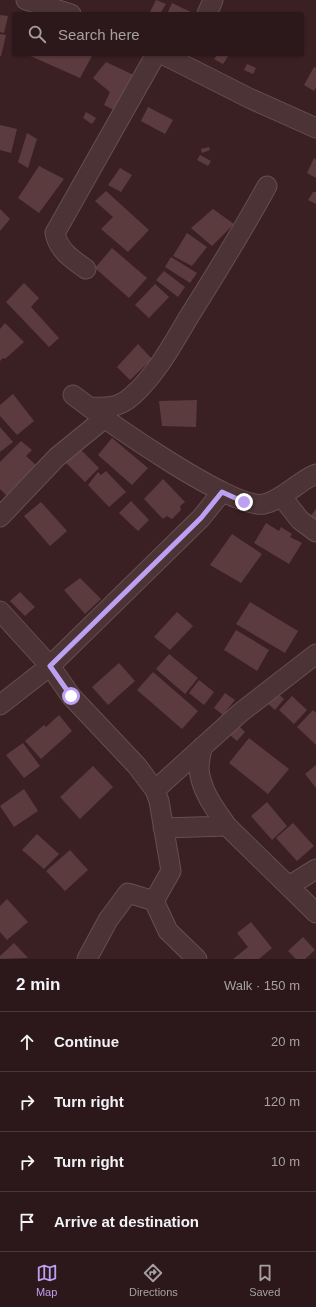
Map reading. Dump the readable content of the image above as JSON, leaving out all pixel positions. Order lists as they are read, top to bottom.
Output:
{
  "page": {
    "search": "Search here",
    "heading": ["2 min", "Walk · 150 m"],
    "list": [
      ["Continue", "20 m"],
      ["Turn right", "120 m"],
      ["Turn right", "10 m"],
      "Arrive at destination"
    ],
    "nav": ["Map", "Directions", "Saved"]
  }
}
